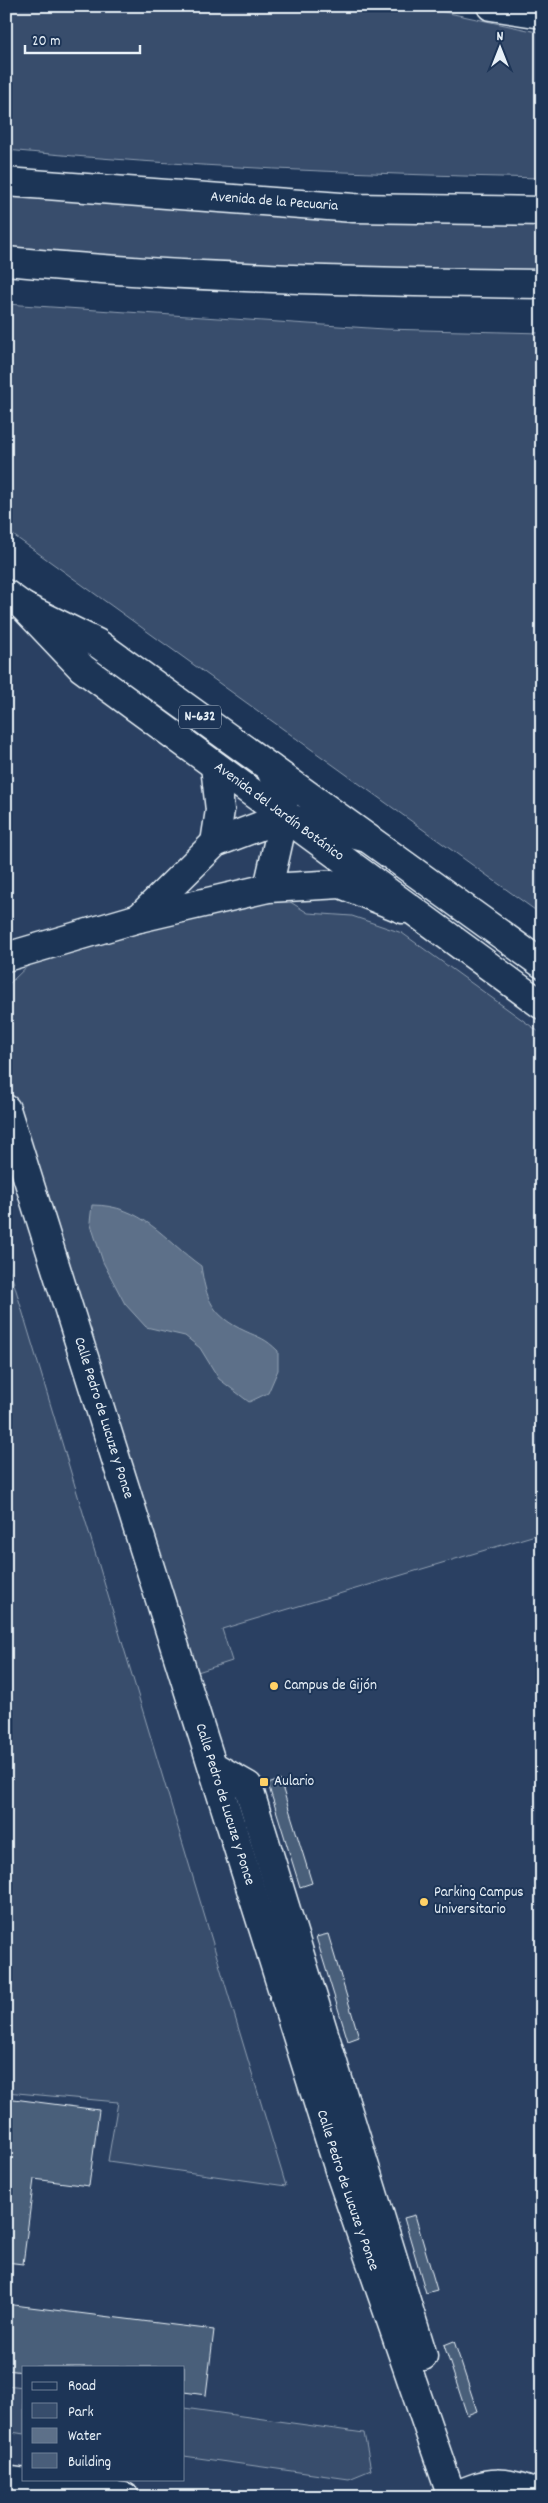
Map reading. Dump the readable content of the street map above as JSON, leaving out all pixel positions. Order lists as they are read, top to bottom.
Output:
{
  "streets": {
    "main road": [
      "Avenida de la Pecuaria",
      "N-632",
      "Avenida del Jardín Botánico",
      "Calle Pedro de Lucuze y Ponce"
    ]
  },
  "places": {
    "other": ["Campus de Gijón", "Parking Campus Universitario"],
    "transit": ["Aulario"]
  },
  "legend": [
    "Road",
    "Park",
    "Water",
    "Building"
  ],
  "scale_bar": "20 m",
  "north": "top"
}
